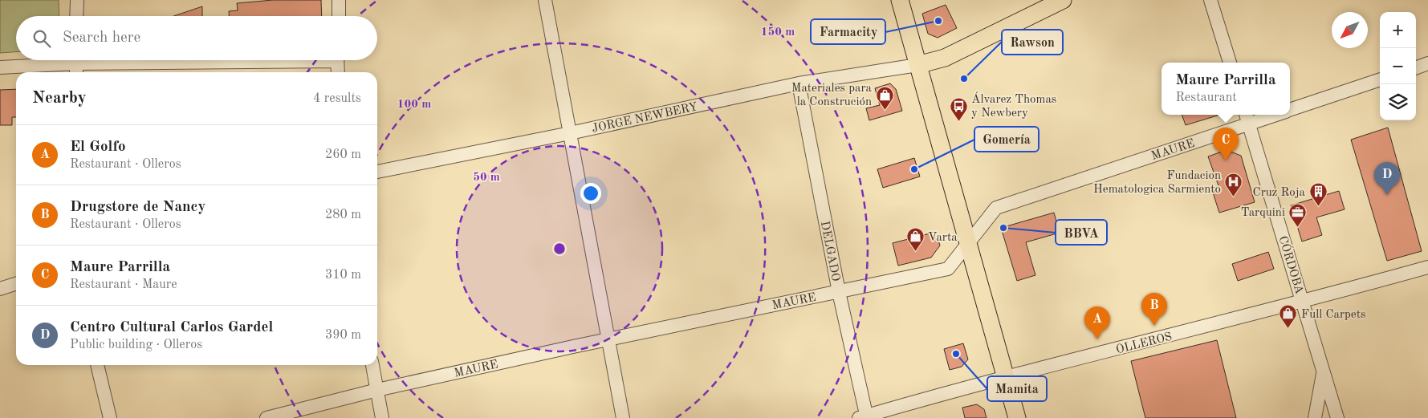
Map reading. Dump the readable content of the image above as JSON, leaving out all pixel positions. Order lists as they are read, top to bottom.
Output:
{
  "streets": {
    "street": [
      "JORGE NEWBERY",
      "MAURE",
      "DELGADO",
      "CÓRDOBA",
      "OLLEROS"
    ]
  },
  "crossings": [
    ["JORGE NEWBERY", "DELGADO"],
    ["MAURE", "DELGADO"],
    ["MAURE", "CÓRDOBA"],
    ["DELGADO", "OLLEROS"],
    ["CÓRDOBA", "OLLEROS"]
  ],
  "places": {
    "other": [
      "Farmacity",
      "Rawson",
      "Gomería",
      "BBVA",
      "Mamita"
    ],
    "shop": ["Materiales para la Construción", "Varta", "Full Carpets"],
    "bus stop": ["Álvarez Thomas y Newbery"],
    "hospital": ["Fundacion Hematologica Sarmiento"],
    "building": ["Cruz Roja"],
    "office": ["Tarquini"]
  },
  "north": "bottom left",
  "page": {
    "map_buttons": ["+", "−"],
    "search": "Search here",
    "popup": ["Maure Parrilla", "Restaurant"],
    "heading": ["Nearby", "4 results"],
    "list": [
      {
        "mark": "A",
        "name": "El Golfo",
        "note": "Restaurant · Olleros",
        "value": "260 m"
      },
      {
        "mark": "B",
        "name": "Drugstore de Nancy",
        "note": "Restaurant · Olleros",
        "value": "280 m"
      },
      {
        "mark": "C",
        "name": "Maure Parrilla",
        "note": "Restaurant · Maure",
        "value": "310 m"
      },
      {
        "mark": "D",
        "name": "Centro Cultural Carlos Gardel",
        "note": "Public building · Olleros",
        "value": "390 m"
      }
    ],
    "pins": [
      "C",
      "D",
      "B",
      "A"
    ]
  },
  "rings": ["150 m", "100 m", "50 m"]
}
